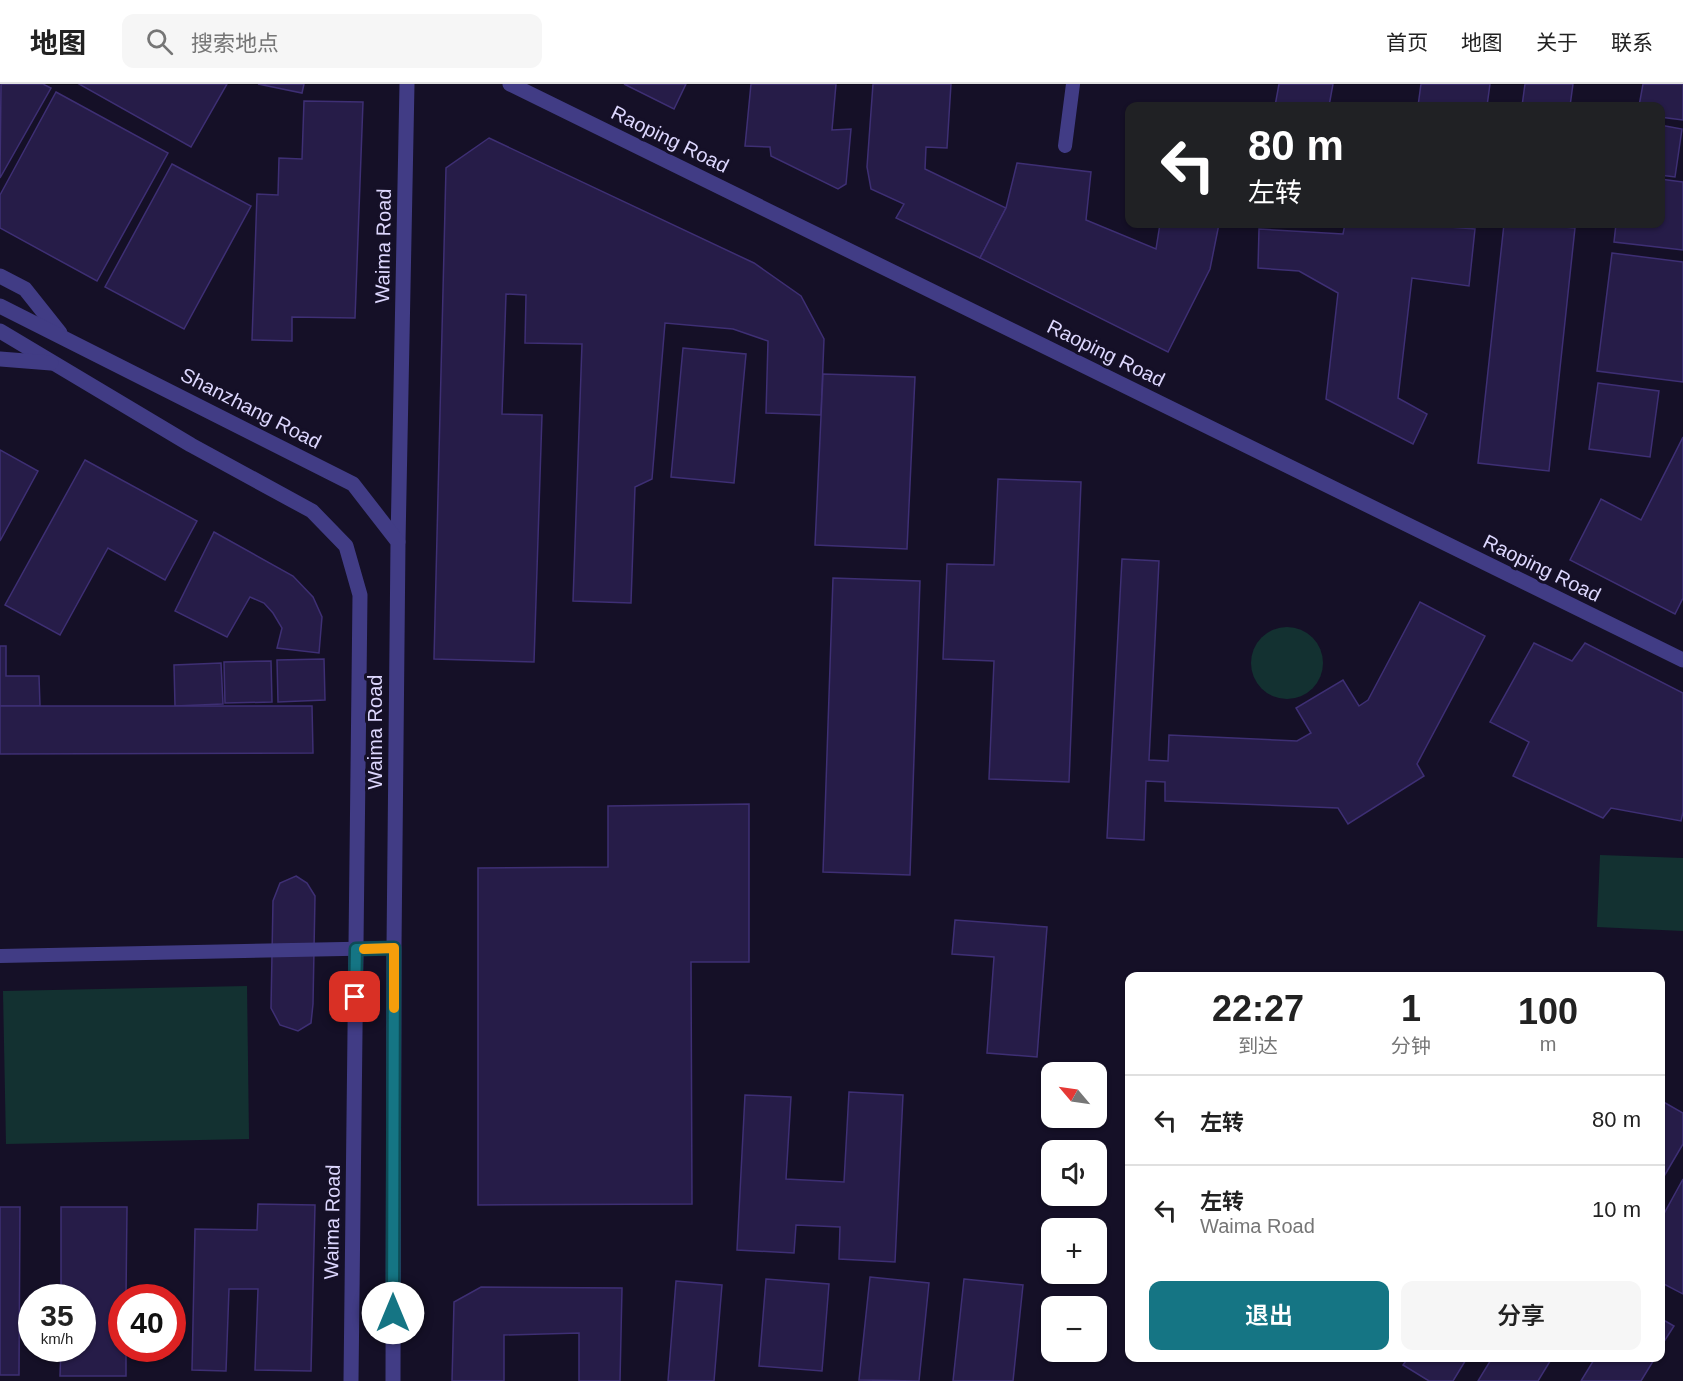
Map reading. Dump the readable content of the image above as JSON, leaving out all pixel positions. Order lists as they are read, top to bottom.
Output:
{
  "streets": {
    "street": ["Raoping Road", "Waima Road", "Shanzhang Road"]
  },
  "crossings": [
    ["Waima Road", "Shanzhang Road"]
  ],
  "north": "top left",
  "page": {
    "header": "地图",
    "search": "搜索地点",
    "nav": [
      "首页",
      "地图",
      "关于",
      "联系"
    ],
    "turn": ["80 m", "左转"],
    "eta": [
      "22:27",
      "到达",
      "1",
      "分钟",
      "100",
      "m"
    ],
    "map_buttons": ["+", "−"],
    "list": [
      {
        "name": "左转",
        "value": "80 m"
      },
      {
        "name": "左转",
        "note": "Waima Road",
        "value": "10 m"
      }
    ],
    "buttons": ["退出", "分享"],
    "speed": "35 km/h",
    "limit": "40"
  }
}
